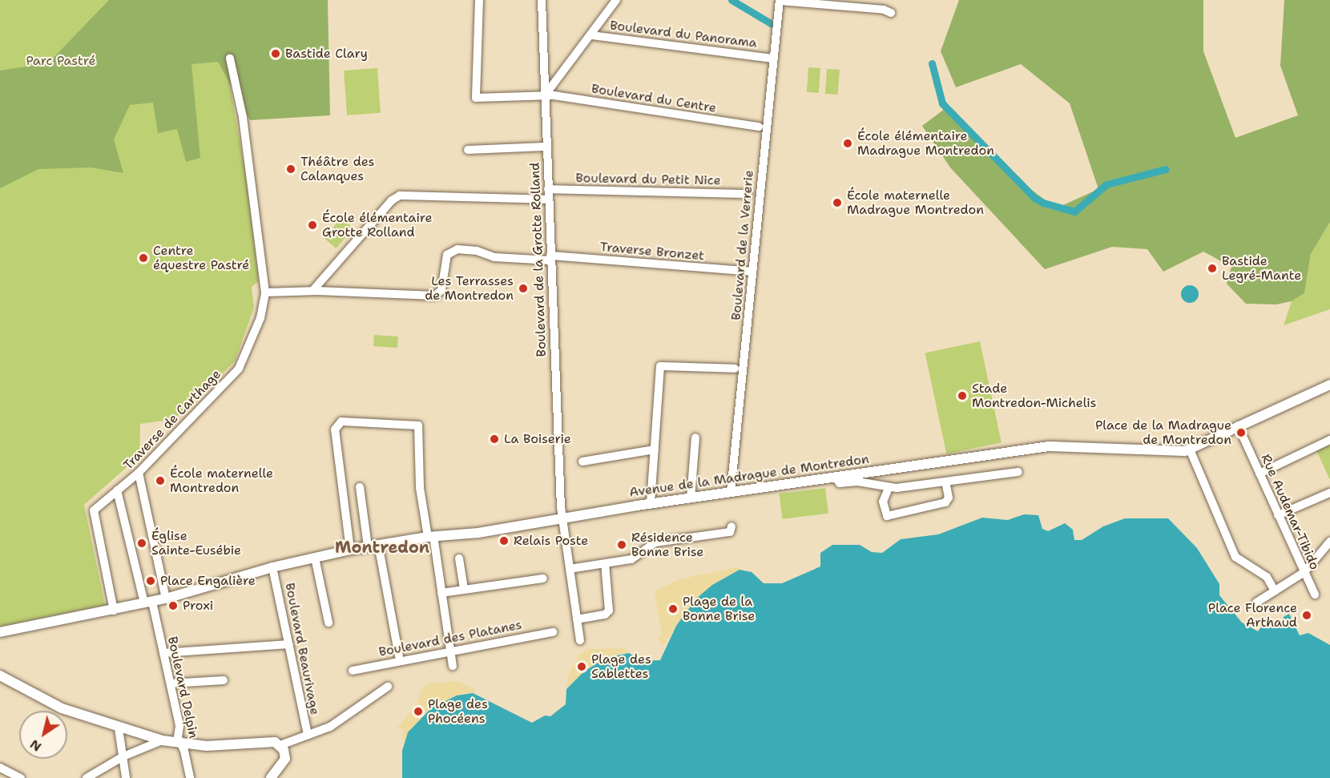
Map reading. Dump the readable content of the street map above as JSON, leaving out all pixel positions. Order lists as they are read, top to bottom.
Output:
{
  "streets": {
    "street": [
      "Boulevard du Panorama",
      "Boulevard du Centre",
      "Boulevard du Petit Nice",
      "Boulevard de la Verrerie",
      "Traverse Bronzet",
      "Boulevard de la Grotte Rolland",
      "Traverse de Carthage",
      "Avenue de la Madrague de Montredon",
      "Rue Audemar-Tibido",
      "Boulevard des Platanes",
      "Boulevard Beaurivage",
      "Boulevard Delpin"
    ]
  },
  "crossings": [
    ["Boulevard du Panorama", "Boulevard de la Verrerie"],
    ["Boulevard du Centre", "Boulevard de la Grotte Rolland"],
    ["Boulevard du Petit Nice", "Boulevard de la Grotte Rolland"],
    ["Boulevard de la Verrerie", "Traverse Bronzet"],
    ["Boulevard de la Verrerie", "Avenue de la Madrague de Montredon"],
    ["Traverse Bronzet", "Boulevard de la Grotte Rolland"],
    ["Boulevard de la Grotte Rolland", "Avenue de la Madrague de Montredon"],
    ["Avenue de la Madrague de Montredon", "Rue Audemar-Tibido"],
    ["Avenue de la Madrague de Montredon", "Boulevard Beaurivage"]
  ],
  "districts": ["Montredon"],
  "parks": ["Parc Pastré"],
  "places": [
    "Bastide Clary",
    "École élémentaire Madrague Montredon",
    "Théâtre des Calanques",
    "École maternelle Madrague Montredon",
    "École élémentaire Grotte Rolland",
    "Centre équestre Pastré",
    "Bastide Legré-Mante",
    "Les Terrasses de Montredon",
    "Stade Montredon-Michelis",
    "Place de la Madrague de Montredon",
    "La Boiserie",
    "École maternelle Montredon",
    "Relais Poste",
    "Église Sainte-Eusébie",
    "Résidence Bonne Brise",
    "Place Engalière",
    "Proxi",
    "Plage de la Bonne Brise",
    "Place Florence Arthaud",
    "Plage des Sablettes",
    "Plage des Phocéens"
  ],
  "north": "bottom left"
}
